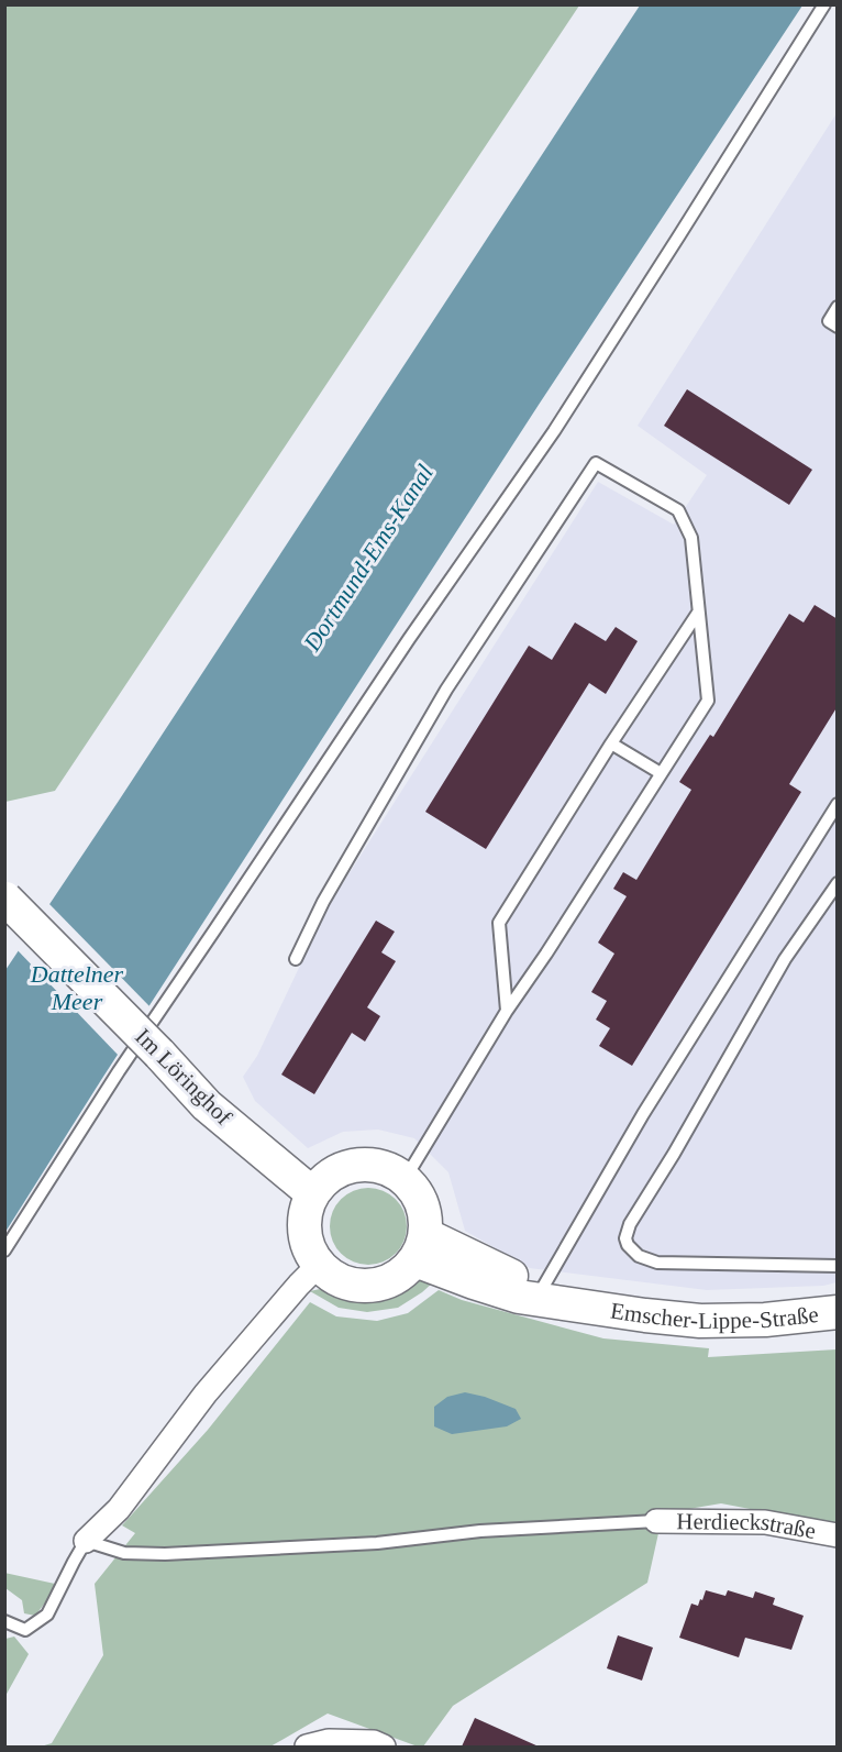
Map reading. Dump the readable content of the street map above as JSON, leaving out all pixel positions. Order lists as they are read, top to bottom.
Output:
{
  "streets": {
    "street": ["Im Löringhof", "Emscher-Lippe-Straße", "Herdieckstraße"]
  },
  "crossings": [
    ["Im Löringhof", "Emscher-Lippe-Straße"]
  ],
  "water": ["Dortmund-Ems-Kanal", "Dattelner Meer"]
}
